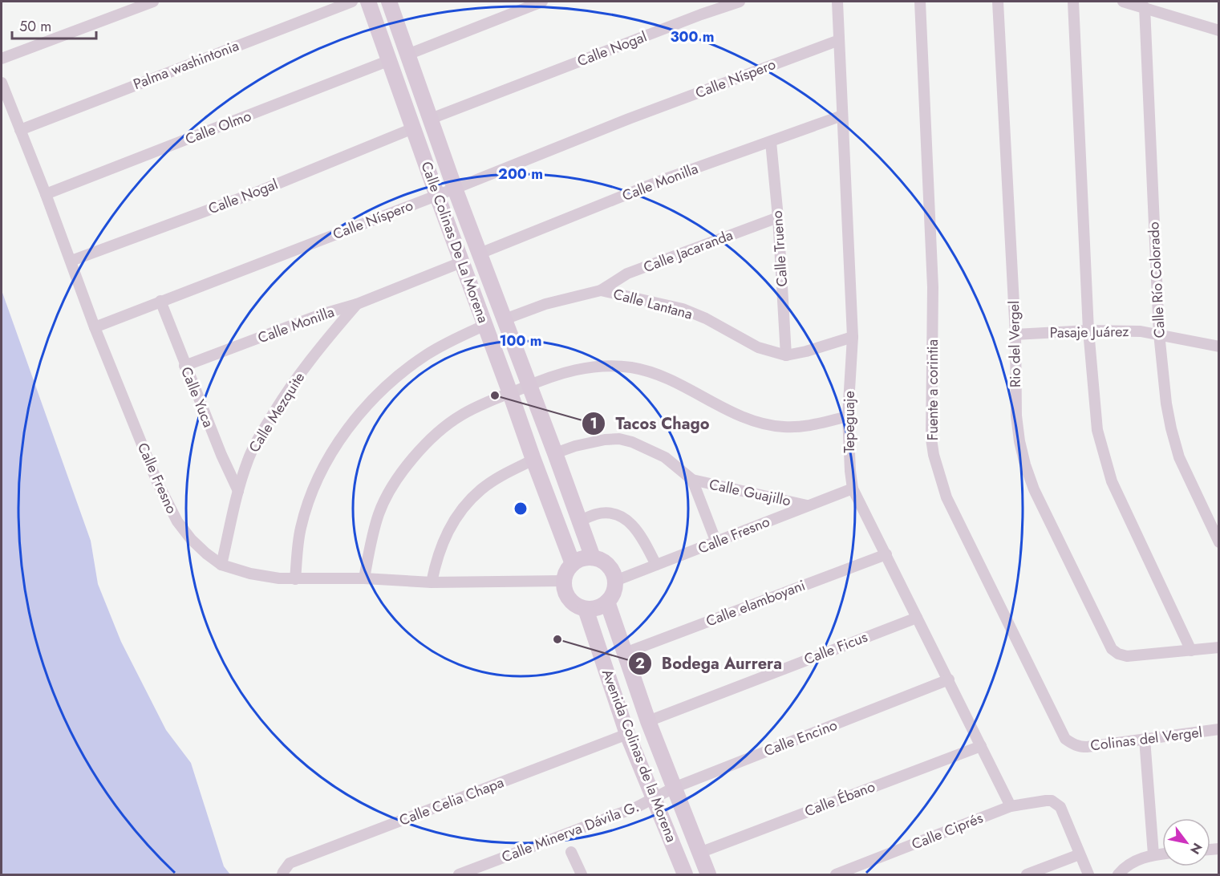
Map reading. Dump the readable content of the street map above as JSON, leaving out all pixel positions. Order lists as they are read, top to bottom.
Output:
{
  "streets": {
    "street": [
      "Calle Nogal",
      "Palma washintonia",
      "Calle Níspero",
      "Calle Olmo",
      "Calle Monilla",
      "Calle Colinas De La Morena",
      "Calle Trueno",
      "Calle Jacaranda",
      "Calle Río Colorado",
      "Calle Lantana",
      "Pasaje Juárez",
      "Rio del Vergel",
      "Fuente a corintia",
      "Calle Yuca",
      "Calle Mezquite",
      "Tepeguaje",
      "Calle Fresno",
      "Calle Guajillo",
      "Calle elamboyani",
      "Calle Ficus",
      "Calle Encino",
      "Colinas del Vergel",
      "Avenida Colinas de la Morena",
      "Calle Ébano",
      "Calle Celia Chapa",
      "Calle Ciprés",
      "Calle Minerva Dávila G."
    ]
  },
  "crossings": [
    ["Calle Nogal", "Calle Colinas De La Morena"],
    ["Calle Nogal", "Calle Fresno"],
    ["Palma washintonia", "Calle Fresno"],
    ["Calle Níspero", "Calle Colinas De La Morena"],
    ["Calle Níspero", "Calle Yuca"],
    ["Calle Níspero", "Tepeguaje"],
    ["Calle Níspero", "Calle Fresno"],
    ["Calle Olmo", "Calle Colinas De La Morena"],
    ["Calle Olmo", "Calle Fresno"],
    ["Calle Monilla", "Calle Colinas De La Morena"],
    ["Calle Monilla", "Calle Trueno"],
    ["Calle Monilla", "Calle Yuca"],
    ["Calle Monilla", "Calle Mezquite"],
    ["Calle Monilla", "Tepeguaje"],
    ["Calle Colinas De La Morena", "Calle Lantana"],
    ["Calle Colinas De La Morena", "Calle Fresno"],
    ["Calle Colinas De La Morena", "Calle Guajillo"],
    ["Calle Colinas De La Morena", "Avenida Colinas de la Morena"],
    ["Calle Trueno", "Calle Jacaranda"],
    ["Calle Trueno", "Calle Lantana"],
    ["Calle Jacaranda", "Calle Lantana"],
    ["Calle Río Colorado", "Pasaje Juárez"],
    ["Calle Lantana", "Tepeguaje"],
    ["Pasaje Juárez", "Rio del Vergel"],
    ["Fuente a corintia", "Colinas del Vergel"],
    ["Calle Yuca", "Calle Mezquite"],
    ["Calle Mezquite", "Calle Fresno"],
    ["Tepeguaje", "Calle Fresno"],
    ["Tepeguaje", "Calle elamboyani"],
    ["Tepeguaje", "Calle Ficus"],
    ["Tepeguaje", "Calle Encino"],
    ["Tepeguaje", "Calle Ébano"],
    ["Tepeguaje", "Calle Ciprés"],
    ["Calle Fresno", "Calle Guajillo"],
    ["Calle Fresno", "Avenida Colinas de la Morena"],
    ["Calle elamboyani", "Avenida Colinas de la Morena"],
    ["Calle Ficus", "Avenida Colinas de la Morena"],
    ["Calle Encino", "Avenida Colinas de la Morena"],
    ["Calle Encino", "Calle Minerva Dávila G."],
    ["Avenida Colinas de la Morena", "Calle Ébano"],
    ["Avenida Colinas de la Morena", "Calle Celia Chapa"],
    ["Avenida Colinas de la Morena", "Calle Minerva Dávila G."]
  ],
  "places": ["Tacos Chago", "Bodega Aurrera"],
  "scale_bar": "50 m",
  "north": "bottom right",
  "rings": ["300 m", "200 m", "100 m"]
}
